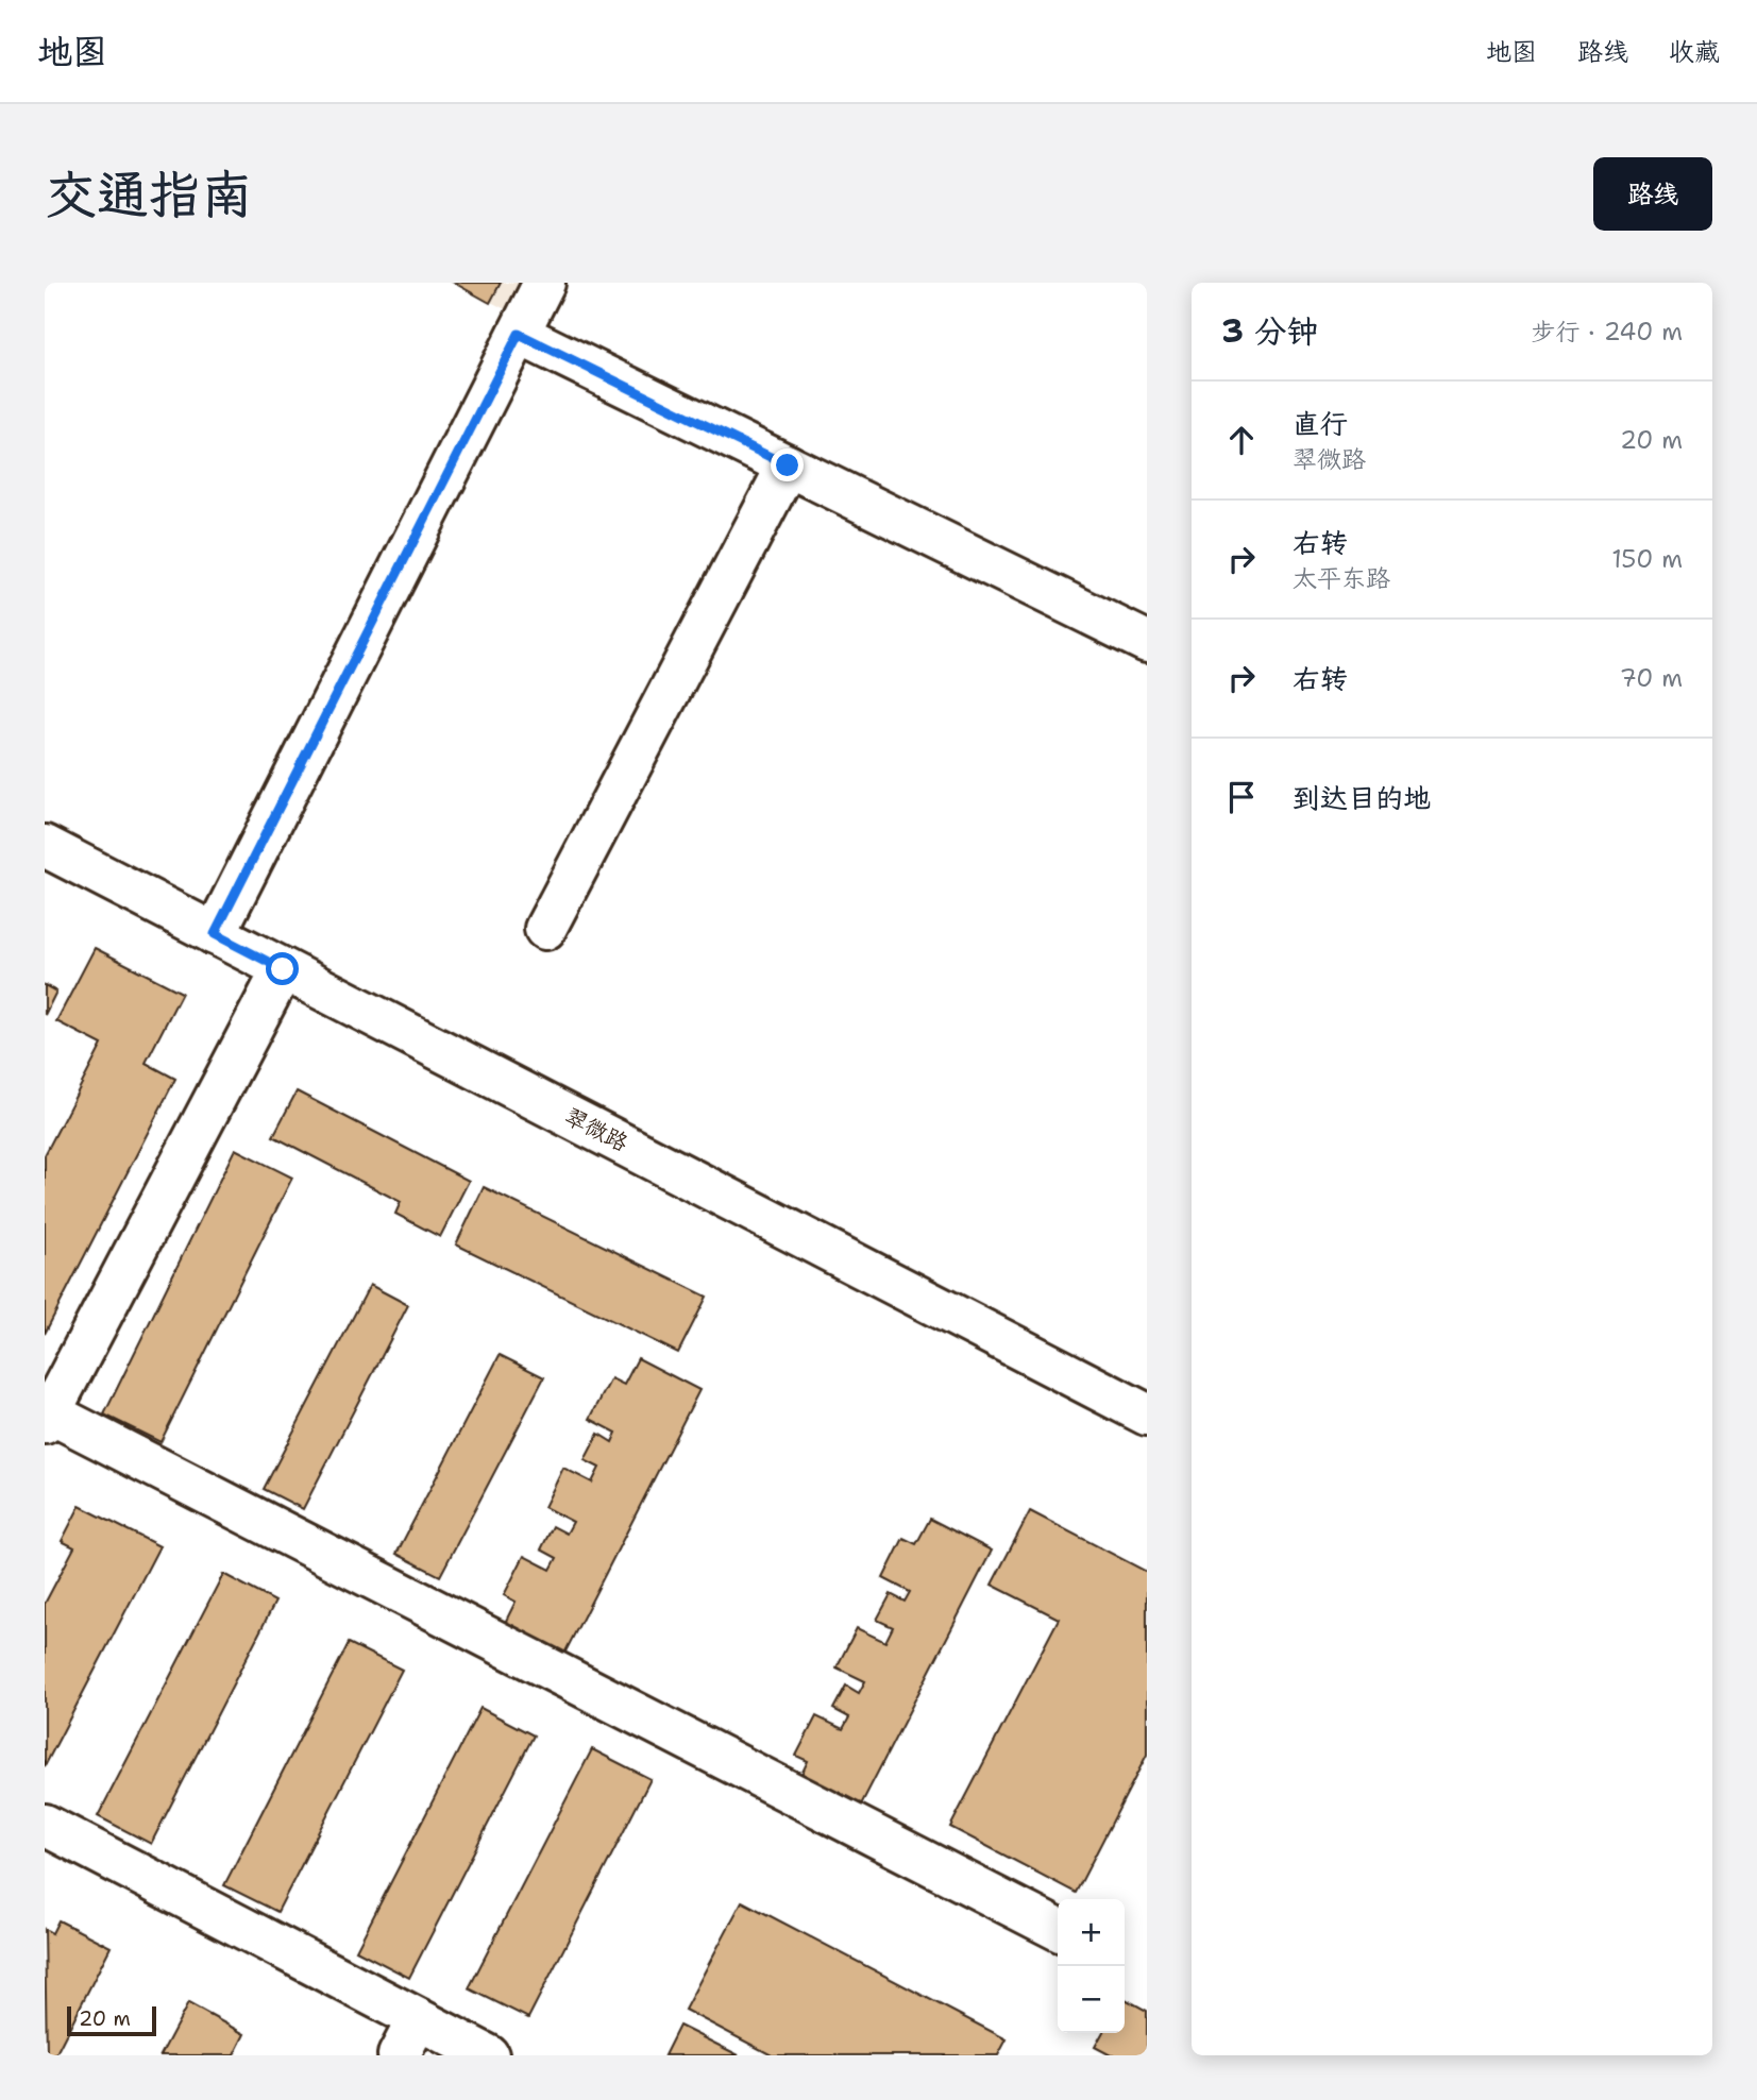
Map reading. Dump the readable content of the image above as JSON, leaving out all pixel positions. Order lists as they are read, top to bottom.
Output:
{
  "streets": {
    "street": ["翠微路"]
  },
  "scale_bar": "20 m",
  "page": {
    "header": "地图",
    "nav": ["地图", "路线", "收藏"],
    "buttons": "路线",
    "title": "交通指南",
    "heading": ["3 分钟", "步行 · 240 m"],
    "list": [
      ["直行", "翠微路", "20 m"],
      ["右转", "太平东路", "150 m"],
      ["右转", "70 m"],
      "到达目的地"
    ],
    "map_buttons": ["+", "−"],
    "scale": "20 m"
  }
}
